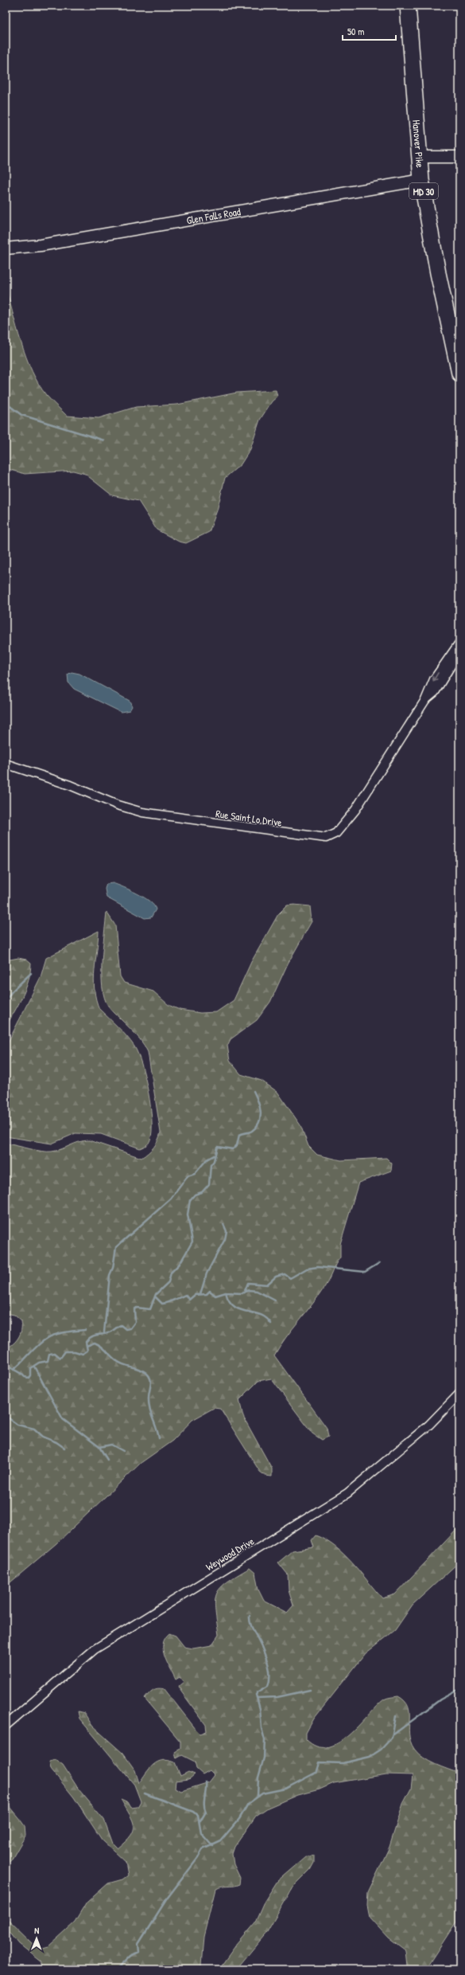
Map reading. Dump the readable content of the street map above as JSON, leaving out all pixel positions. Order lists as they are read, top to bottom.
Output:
{
  "streets": {
    "highway": ["Hanover Pike", "MD 30"],
    "street": ["Glen Falls Road", "Rue Saint Lo Drive", "Weywood Drive"]
  },
  "crossings": [
    ["Hanover Pike", "Glen Falls Road"]
  ],
  "scale_bar": "50 m",
  "north": "top"
}
